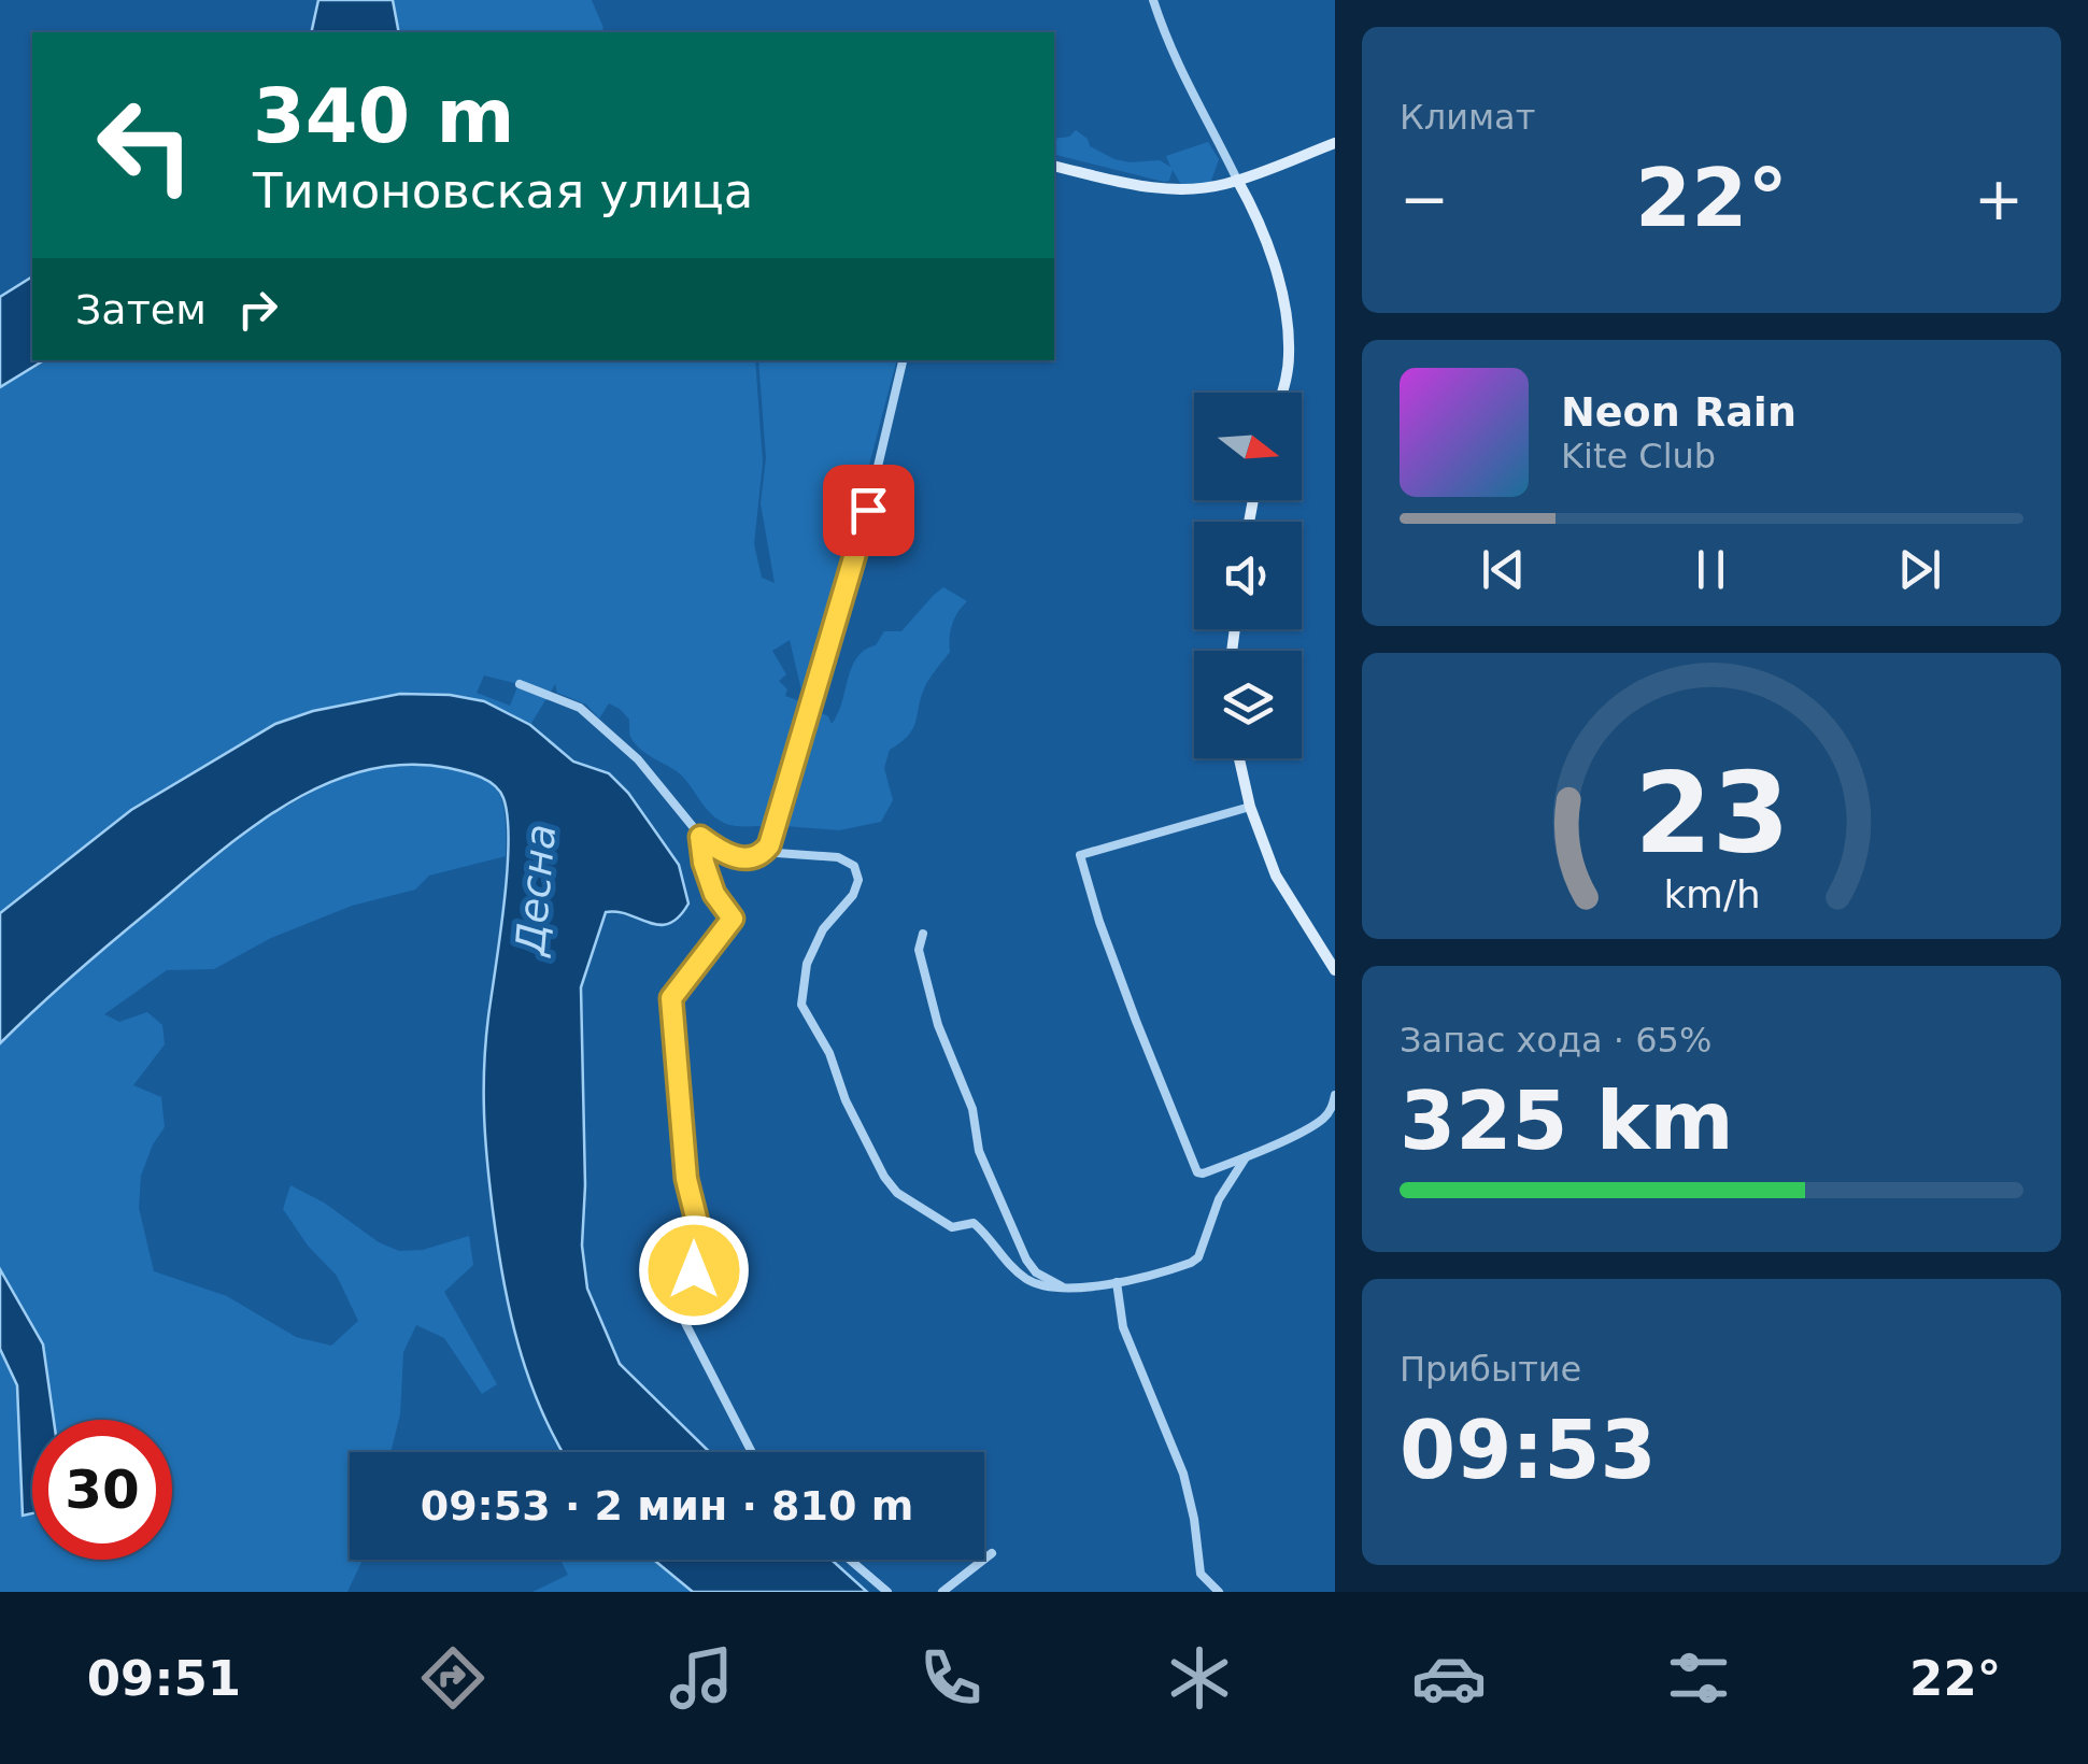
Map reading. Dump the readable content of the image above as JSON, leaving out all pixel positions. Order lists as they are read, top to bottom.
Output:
{
  "water": ["Десна"],
  "north": "right",
  "page": {
    "tile": [
      "Климат",
      ["Запас хода · 65%", "325 km"],
      ["Прибытие", "09:53"]
    ],
    "turn": ["340 m", "Тимоновская улица"],
    "heat": ["−", "22°", "+"],
    "then": "Затем",
    "song": ["Neon Rain", "Kite Club"],
    "limit": "30",
    "trip": "09:53 · 2 мин · 810 m",
    "tabs": ["09:51", "22°"],
    "gauge": ["23", "km/h"]
  }
}
